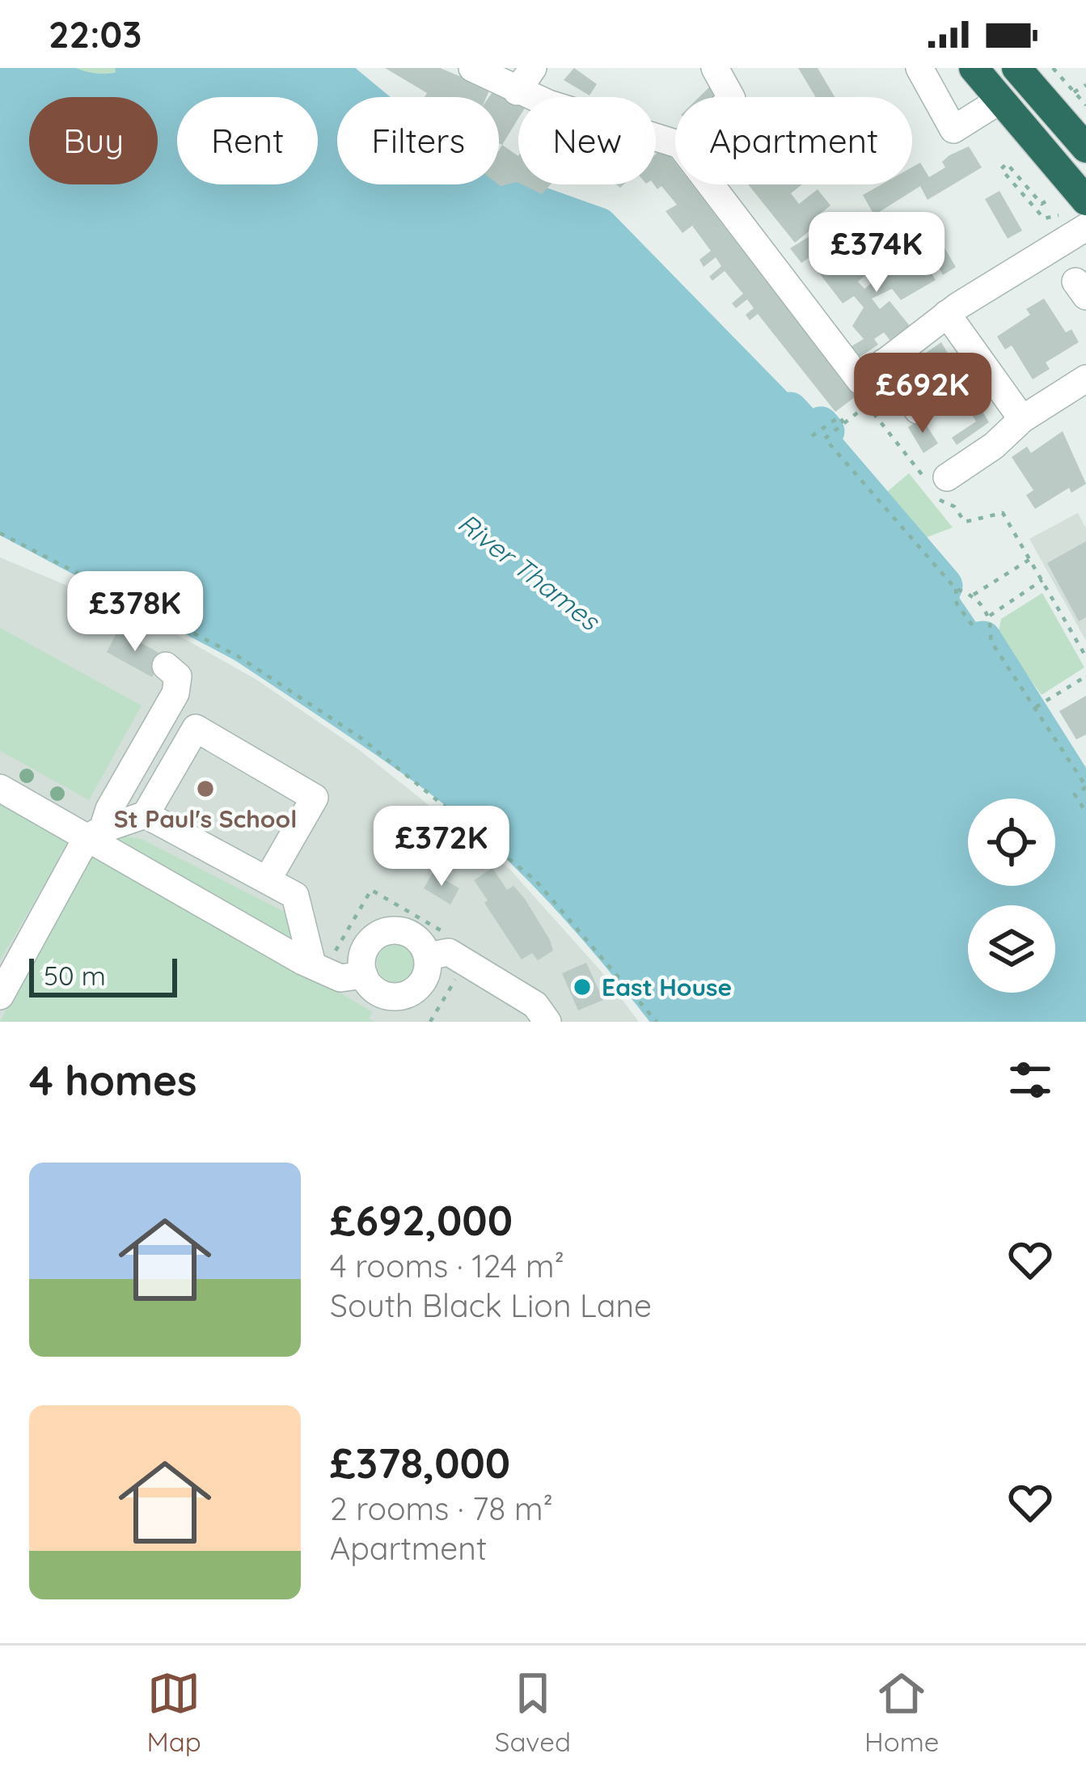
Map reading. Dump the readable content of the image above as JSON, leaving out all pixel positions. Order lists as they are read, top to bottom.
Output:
{
  "water": ["River Thames"],
  "places": ["St Paul's School", "East House"],
  "scale_bar": "50 m",
  "page": {
    "status": "22:03",
    "chip": [
      "Buy",
      "Rent",
      "Filters",
      "New",
      "Apartment"
    ],
    "price": [
      "£374K",
      "£692K",
      "£378K",
      "£372K"
    ],
    "scale": "50 m",
    "heading": "4 homes",
    "list": [
      {
        "name": "£692,000",
        "note": "4 rooms · 124 m² · South Black Lion Lane"
      },
      {
        "name": "£378,000",
        "note": "2 rooms · 78 m² · Apartment"
      }
    ],
    "tabs": ["Map", "Saved", "Home"]
  }
}
